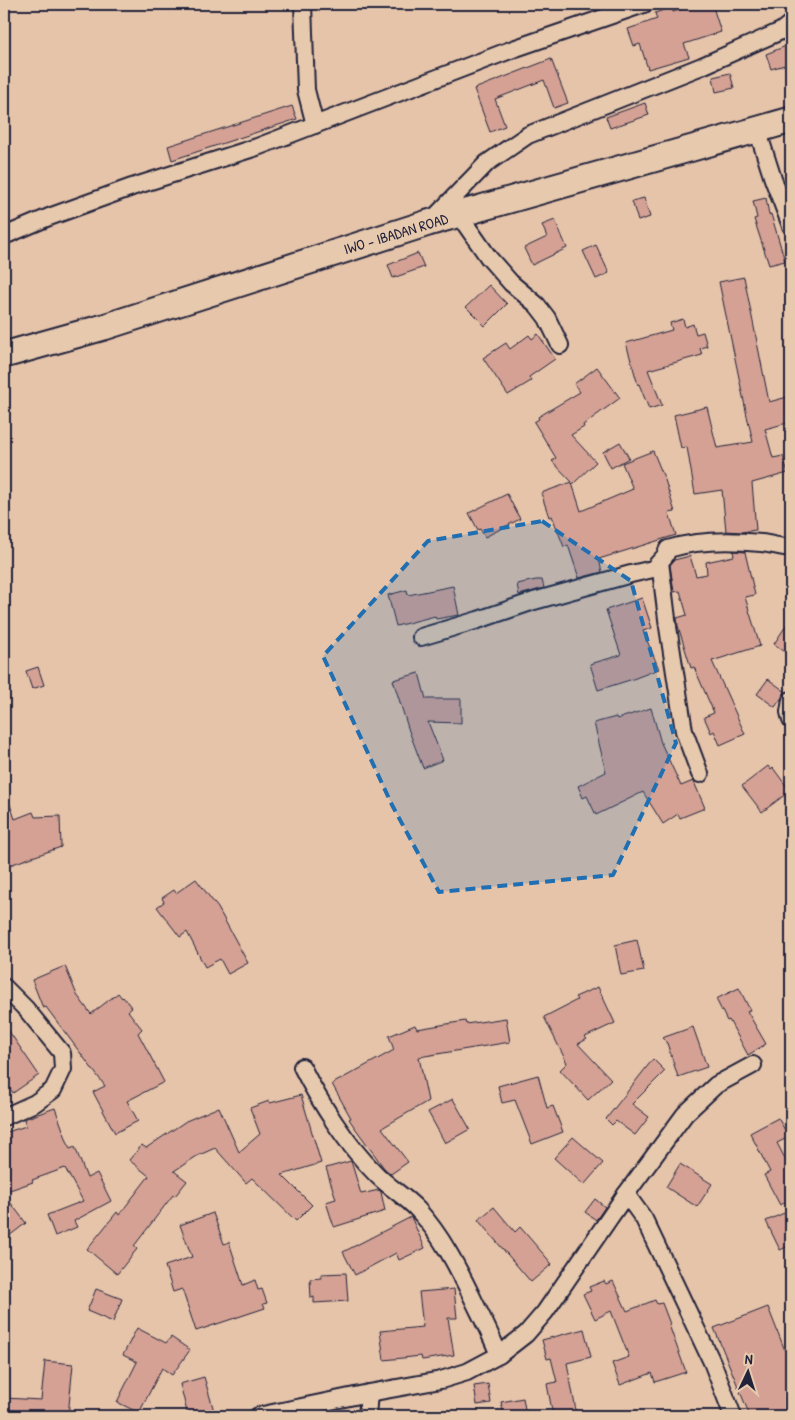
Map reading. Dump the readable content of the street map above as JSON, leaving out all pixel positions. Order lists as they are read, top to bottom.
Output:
{
  "streets": {
    "main road": ["IWO - IBADAN ROAD"]
  },
  "north": "top"
}
